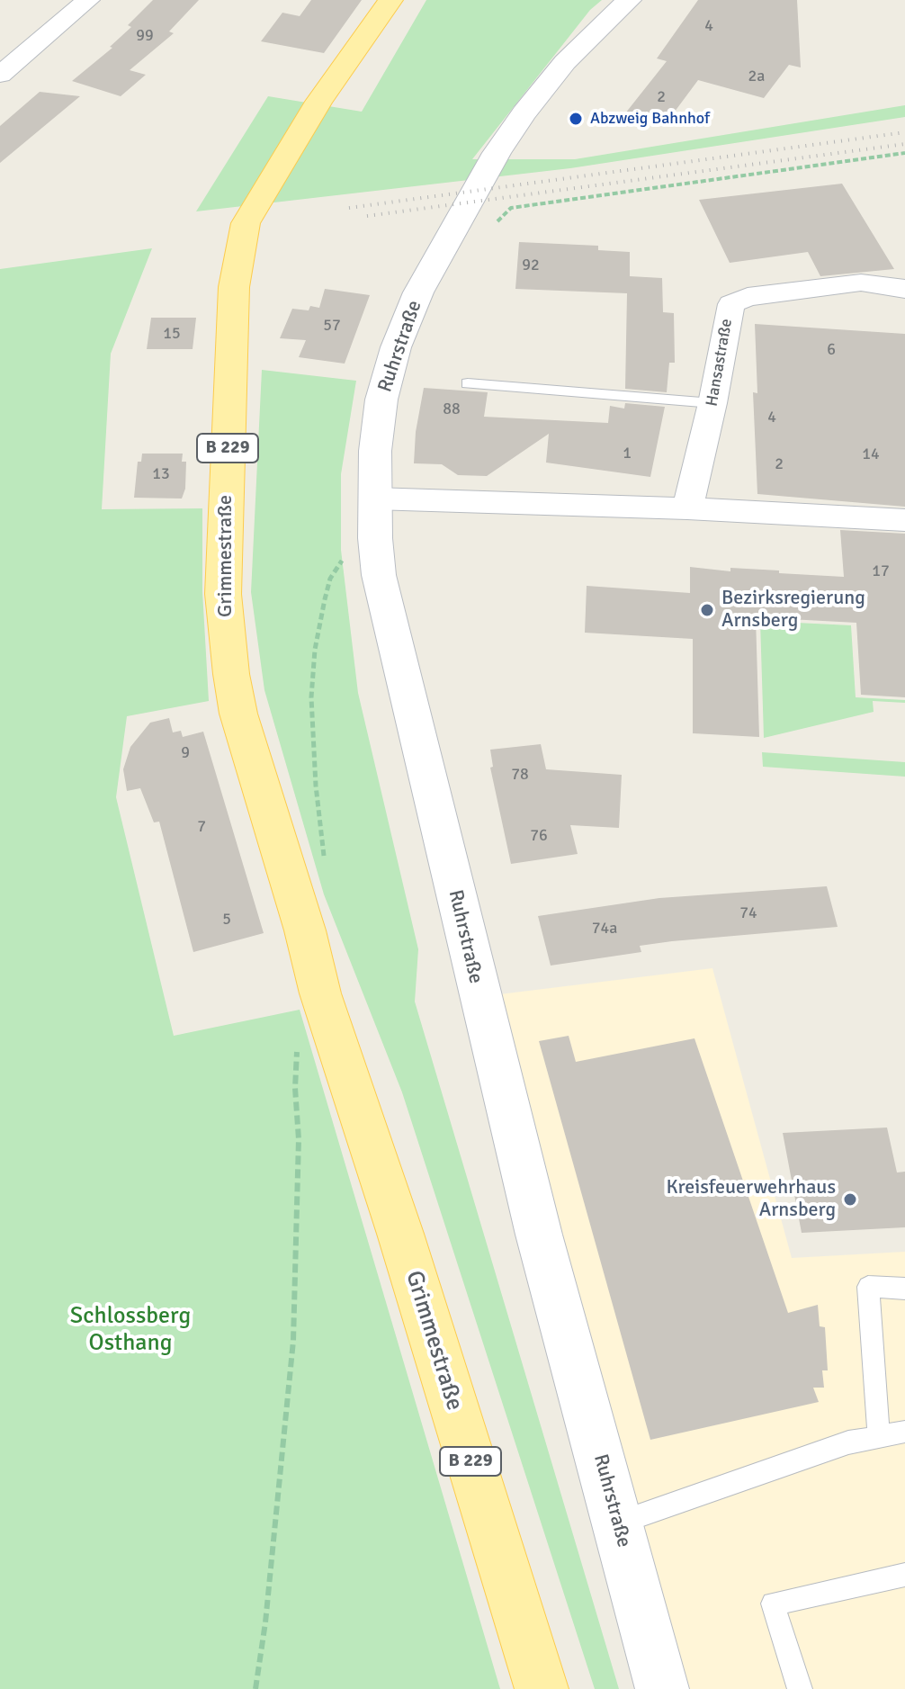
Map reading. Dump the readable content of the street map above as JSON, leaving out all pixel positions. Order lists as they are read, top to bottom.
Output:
{
  "streets": {
    "main road": ["Ruhrstraße", "B 229", "Grimmestraße"],
    "street": ["Hansastraße"]
  },
  "parks": ["Schlossberg Osthang"],
  "places": ["Abzweig Bahnhof", "Bezirksregierung Arnsberg", "Kreisfeuerwehrhaus Arnsberg"],
  "house_numbers": [
    "4",
    "99",
    "2a",
    "2",
    "92",
    "57",
    "15",
    "6",
    "88",
    "4",
    "1",
    "14",
    "2",
    "13",
    "17",
    "9",
    "78",
    "7",
    "76",
    "74",
    "5",
    "74a"
  ]
}
